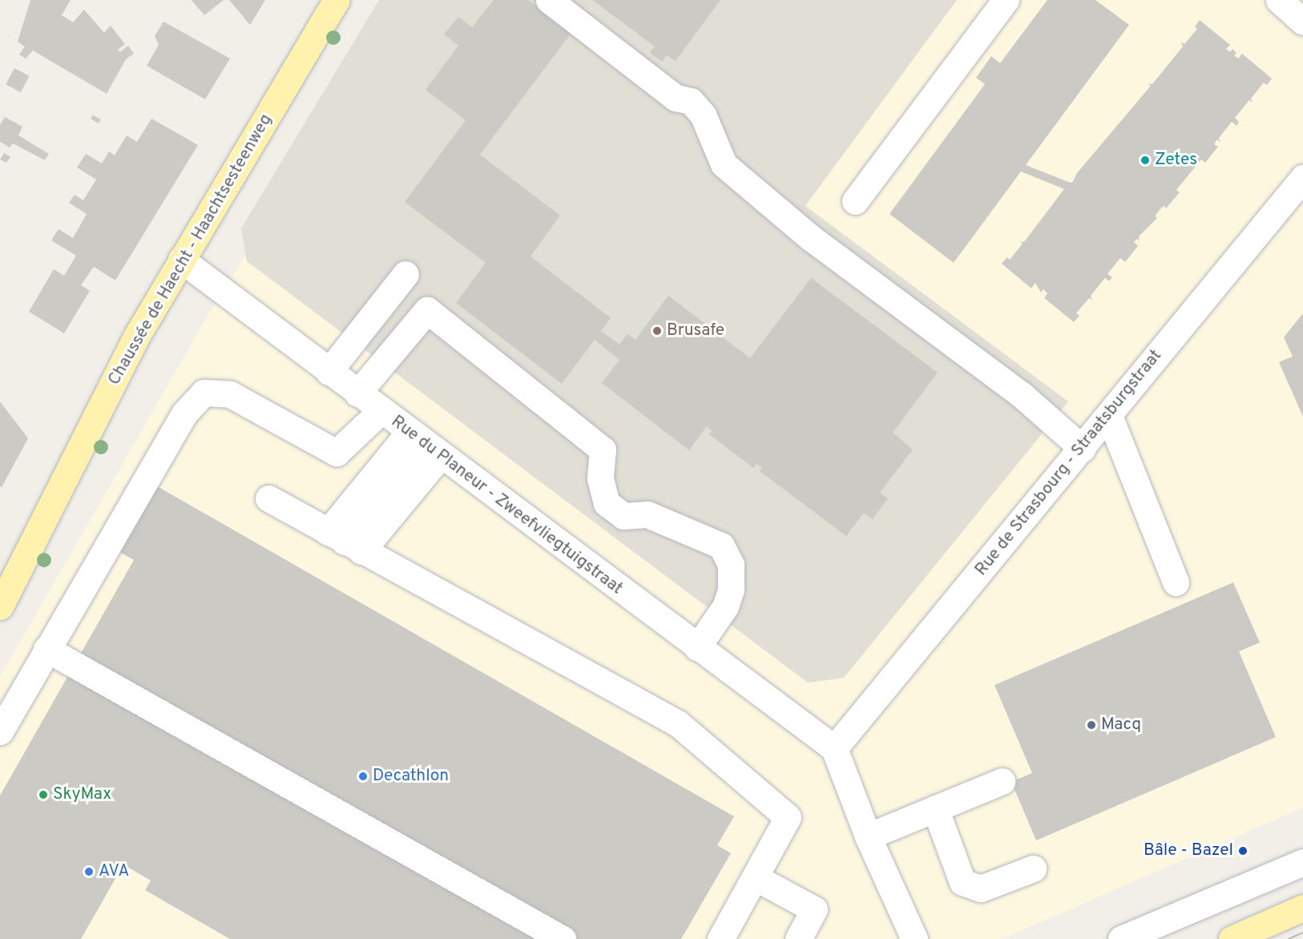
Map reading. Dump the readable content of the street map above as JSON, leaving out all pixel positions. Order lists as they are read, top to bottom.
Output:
{
  "streets": {
    "main road": ["Chaussée de Haecht - Haachtsesteenweg"],
    "street": ["Rue de Strasbourg - Straatsburgstraat", "Rue du Planeur - Zweefvliegtuigstraat"]
  },
  "crossings": [
    ["Chaussée de Haecht - Haachtsesteenweg", "Rue du Planeur - Zweefvliegtuigstraat"],
    ["Rue de Strasbourg - Straatsburgstraat", "Rue du Planeur - Zweefvliegtuigstraat"]
  ],
  "places": [
    "Zetes",
    "Brusafe",
    "Macq",
    "Decathlon",
    "SkyMax",
    "Bâle - Bazel",
    "AVA"
  ]
}
